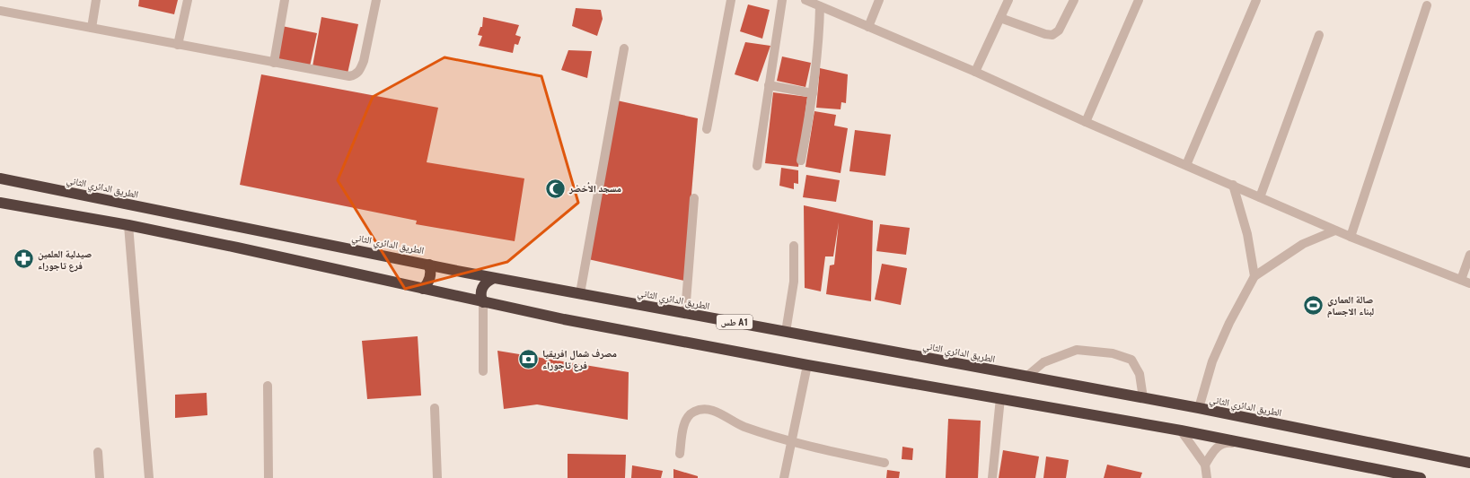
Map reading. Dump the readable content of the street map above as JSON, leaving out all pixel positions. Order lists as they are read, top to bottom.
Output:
{
  "streets": {
    "highway": ["الطريق الدائري الثاني", "طس A1"]
  },
  "places": {
    "mosque": ["مسجد الأخضر"],
    "pharmacy": ["صيدلية العلمين فرع تاجوراء"],
    "sports": ["صالة العماري لبناء الاجسام"],
    "bank": ["مصرف شمال افريقيا فرع تاجوراء"]
  }
}
